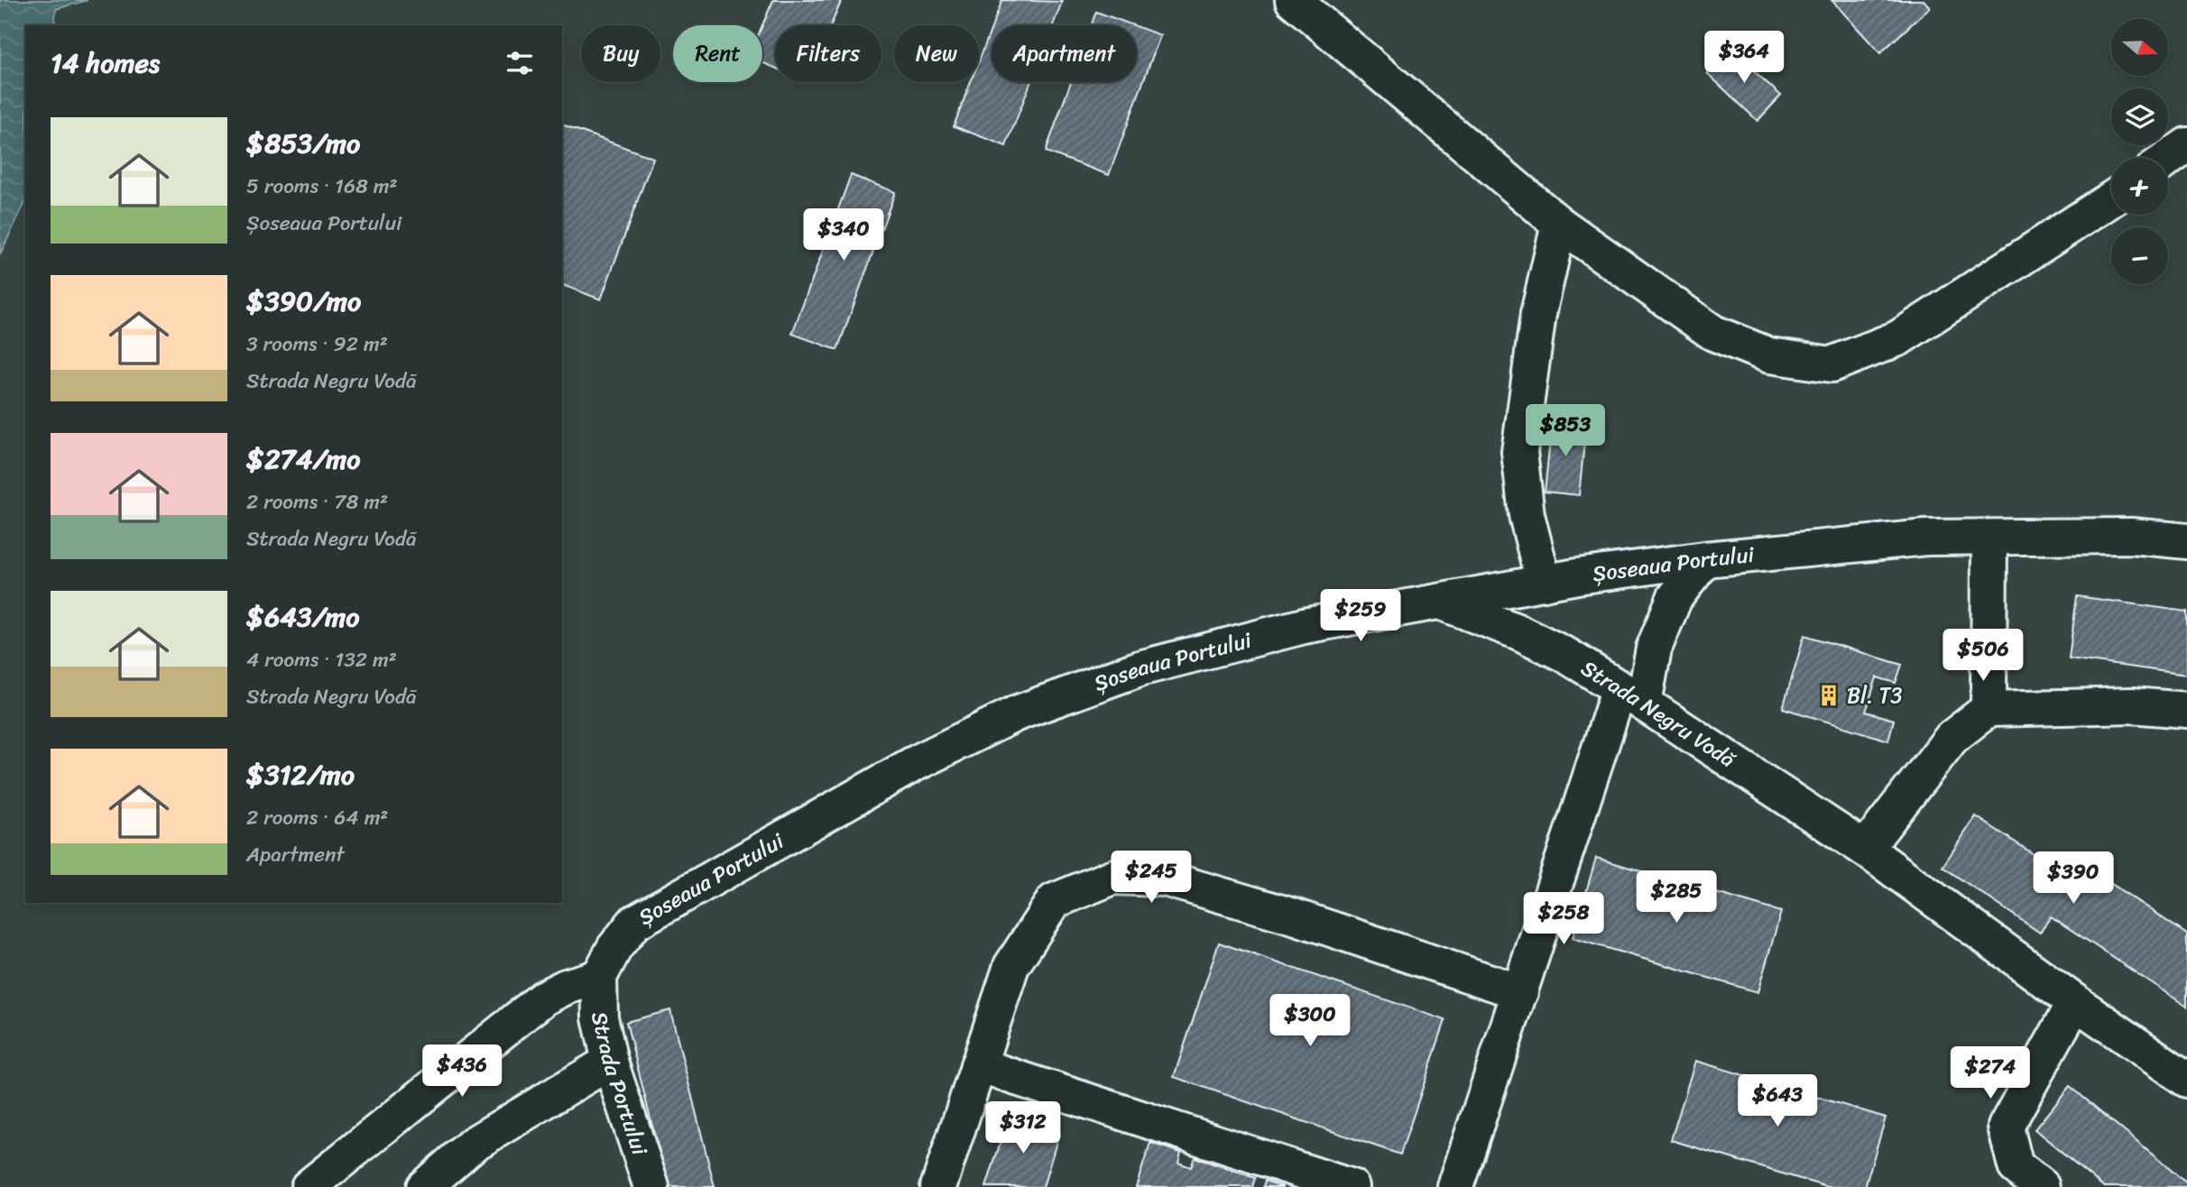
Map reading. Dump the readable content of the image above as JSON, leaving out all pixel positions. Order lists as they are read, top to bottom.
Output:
{
  "streets": {
    "street": ["Șoseaua Portului", "Strada Negru Vodă", "Strada Portului"]
  },
  "crossings": [
    ["Șoseaua Portului", "Strada Negru Vodă"],
    ["Șoseaua Portului", "Strada Portului"]
  ],
  "places": {
    "building": ["Bl. T3"]
  },
  "north": "right",
  "page": {
    "map_buttons": ["+", "−"],
    "chip": [
      "Buy",
      "Rent",
      "Filters",
      "New",
      "Apartment"
    ],
    "heading": "14 homes",
    "price": [
      "$364",
      "$340",
      "$853",
      "$259",
      "$506",
      "$245",
      "$390",
      "$285",
      "$258",
      "$300",
      "$436",
      "$274",
      "$643",
      "$312"
    ],
    "list": [
      {
        "name": "$853/mo",
        "note": "5 rooms · 168 m² · Șoseaua Portului"
      },
      {
        "name": "$390/mo",
        "note": "3 rooms · 92 m² · Strada Negru Vodă"
      },
      {
        "name": "$274/mo",
        "note": "2 rooms · 78 m² · Strada Negru Vodă"
      },
      {
        "name": "$643/mo",
        "note": "4 rooms · 132 m² · Strada Negru Vodă"
      },
      {
        "name": "$312/mo",
        "note": "2 rooms · 64 m² · Apartment"
      }
    ]
  }
}
